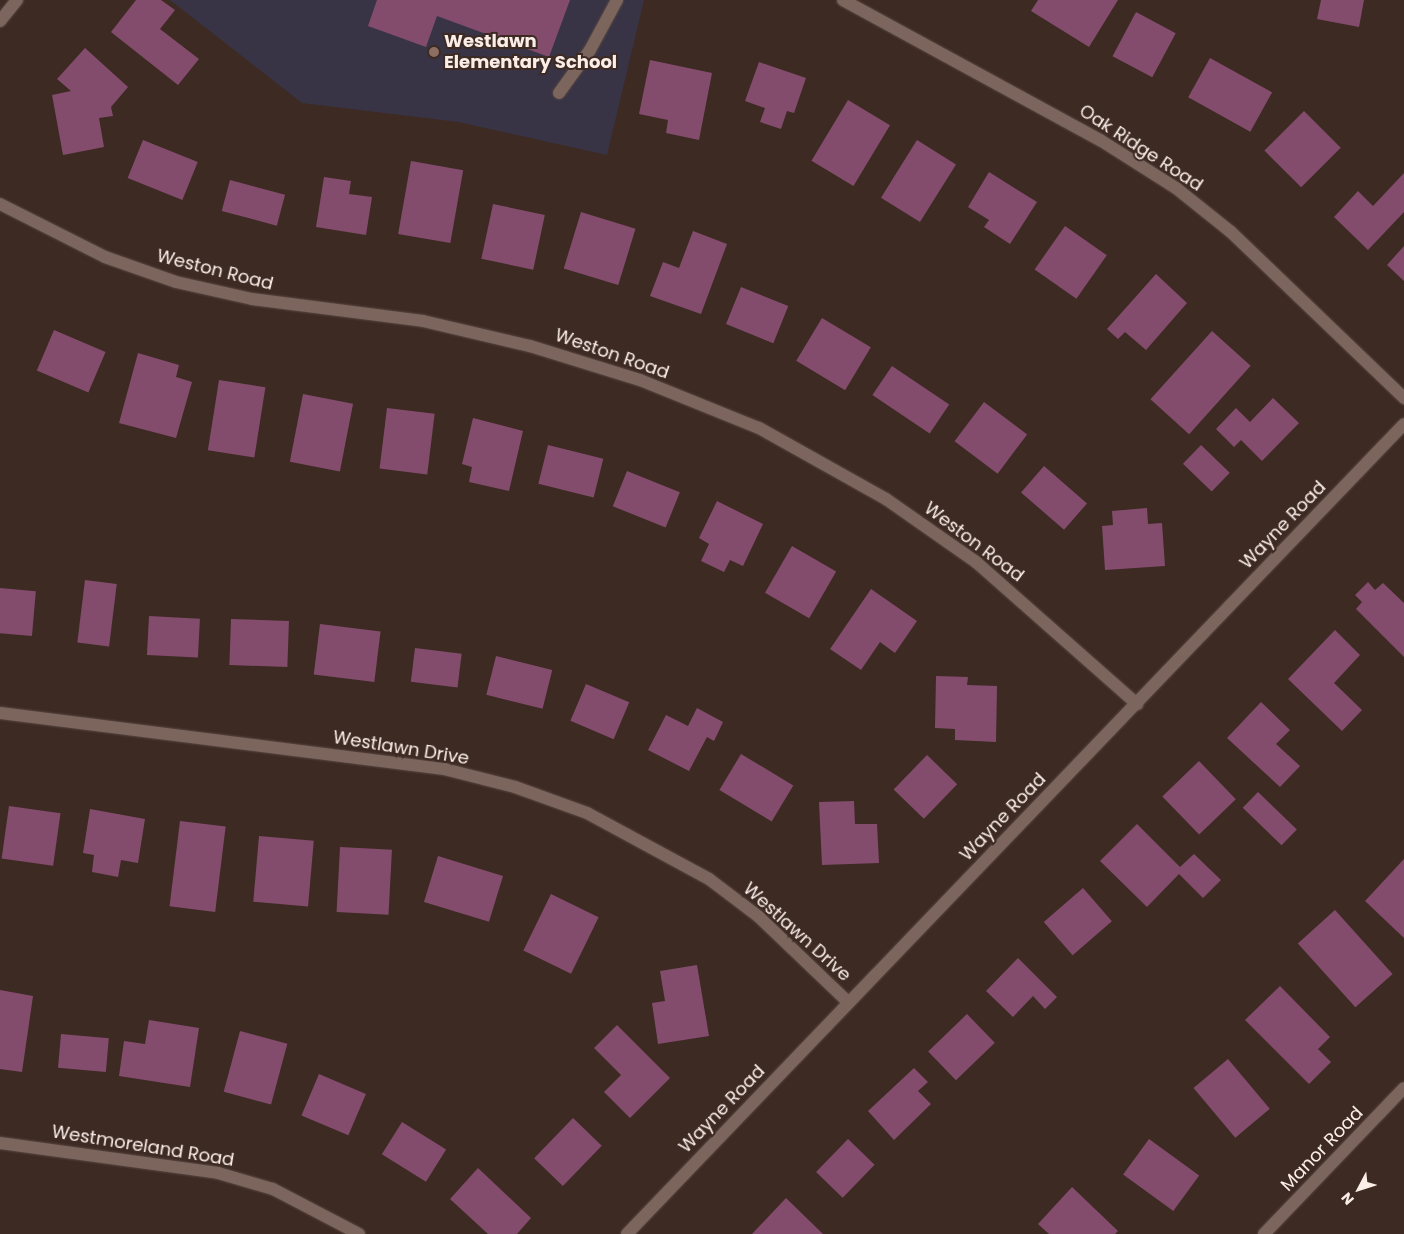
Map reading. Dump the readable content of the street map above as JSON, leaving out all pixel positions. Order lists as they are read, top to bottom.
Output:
{
  "streets": {
    "street": [
      "Oak Ridge Road",
      "Weston Road",
      "Wayne Road",
      "Westlawn Drive",
      "Westmoreland Road",
      "Manor Road"
    ]
  },
  "crossings": [
    ["Weston Road", "Wayne Road"],
    ["Wayne Road", "Westlawn Drive"]
  ],
  "places": ["Westlawn Elementary School"],
  "north": "bottom left"
}
